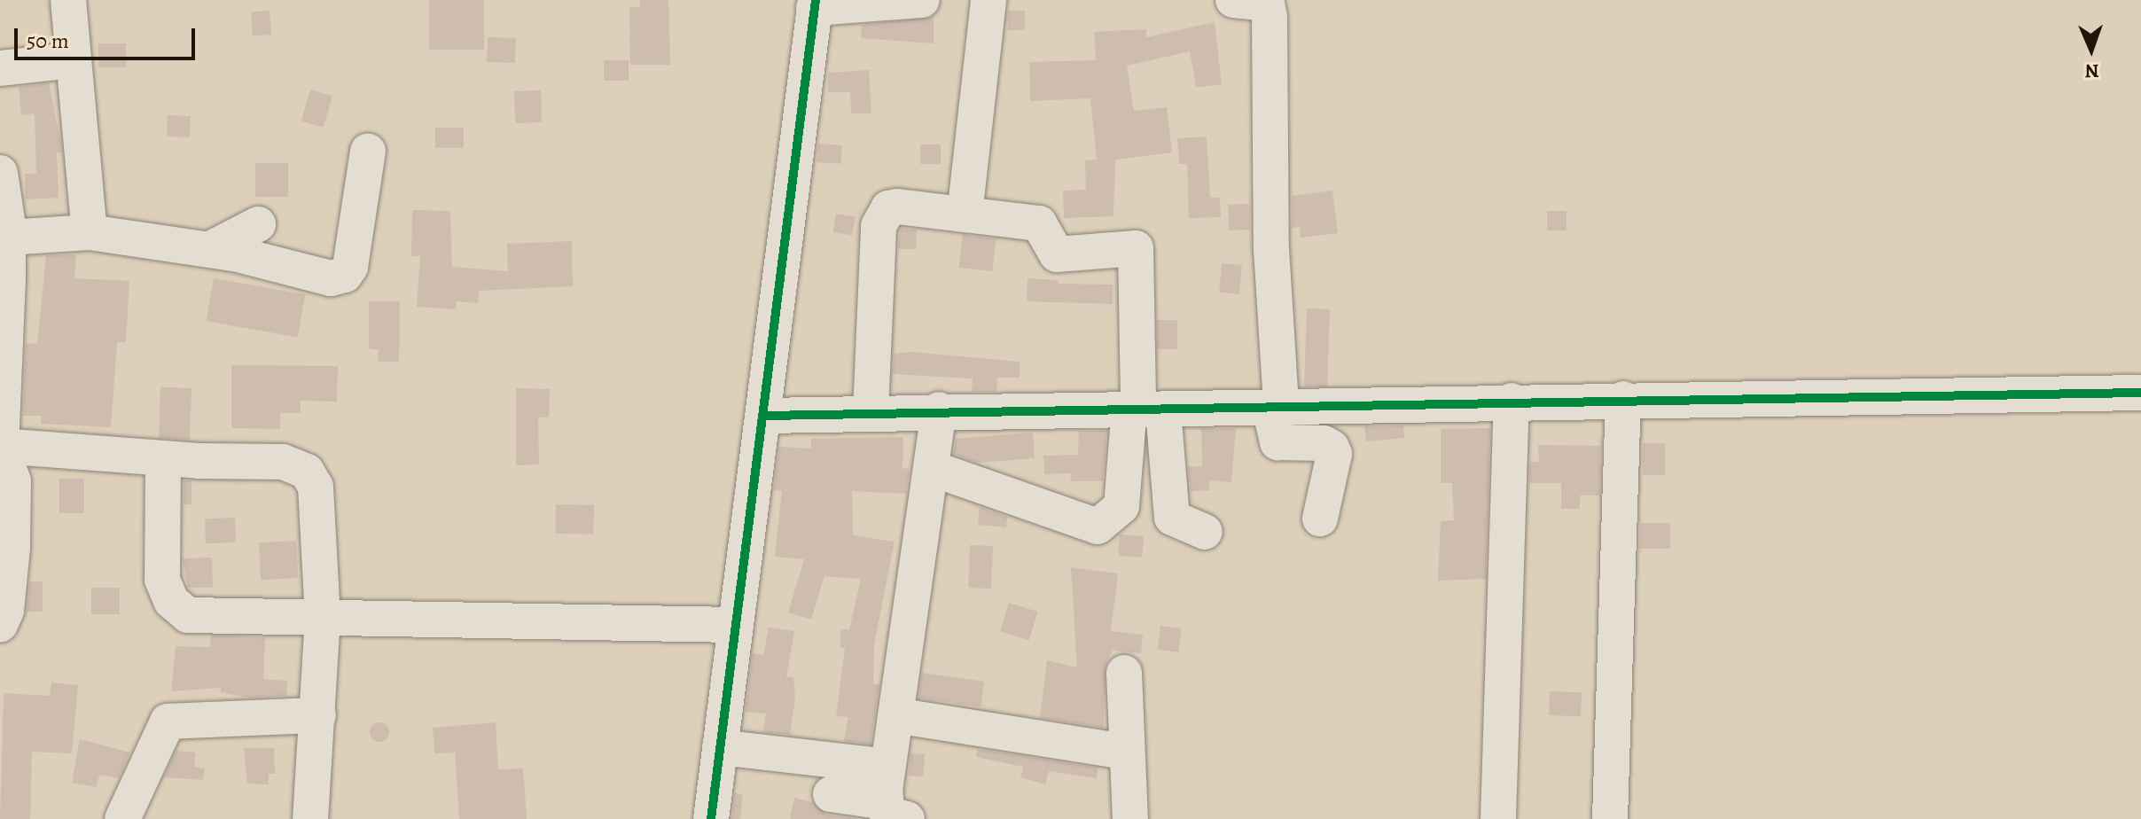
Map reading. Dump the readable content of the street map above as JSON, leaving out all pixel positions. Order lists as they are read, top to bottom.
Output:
{
  "scale_bar": "50 m",
  "north": "bottom"
}
